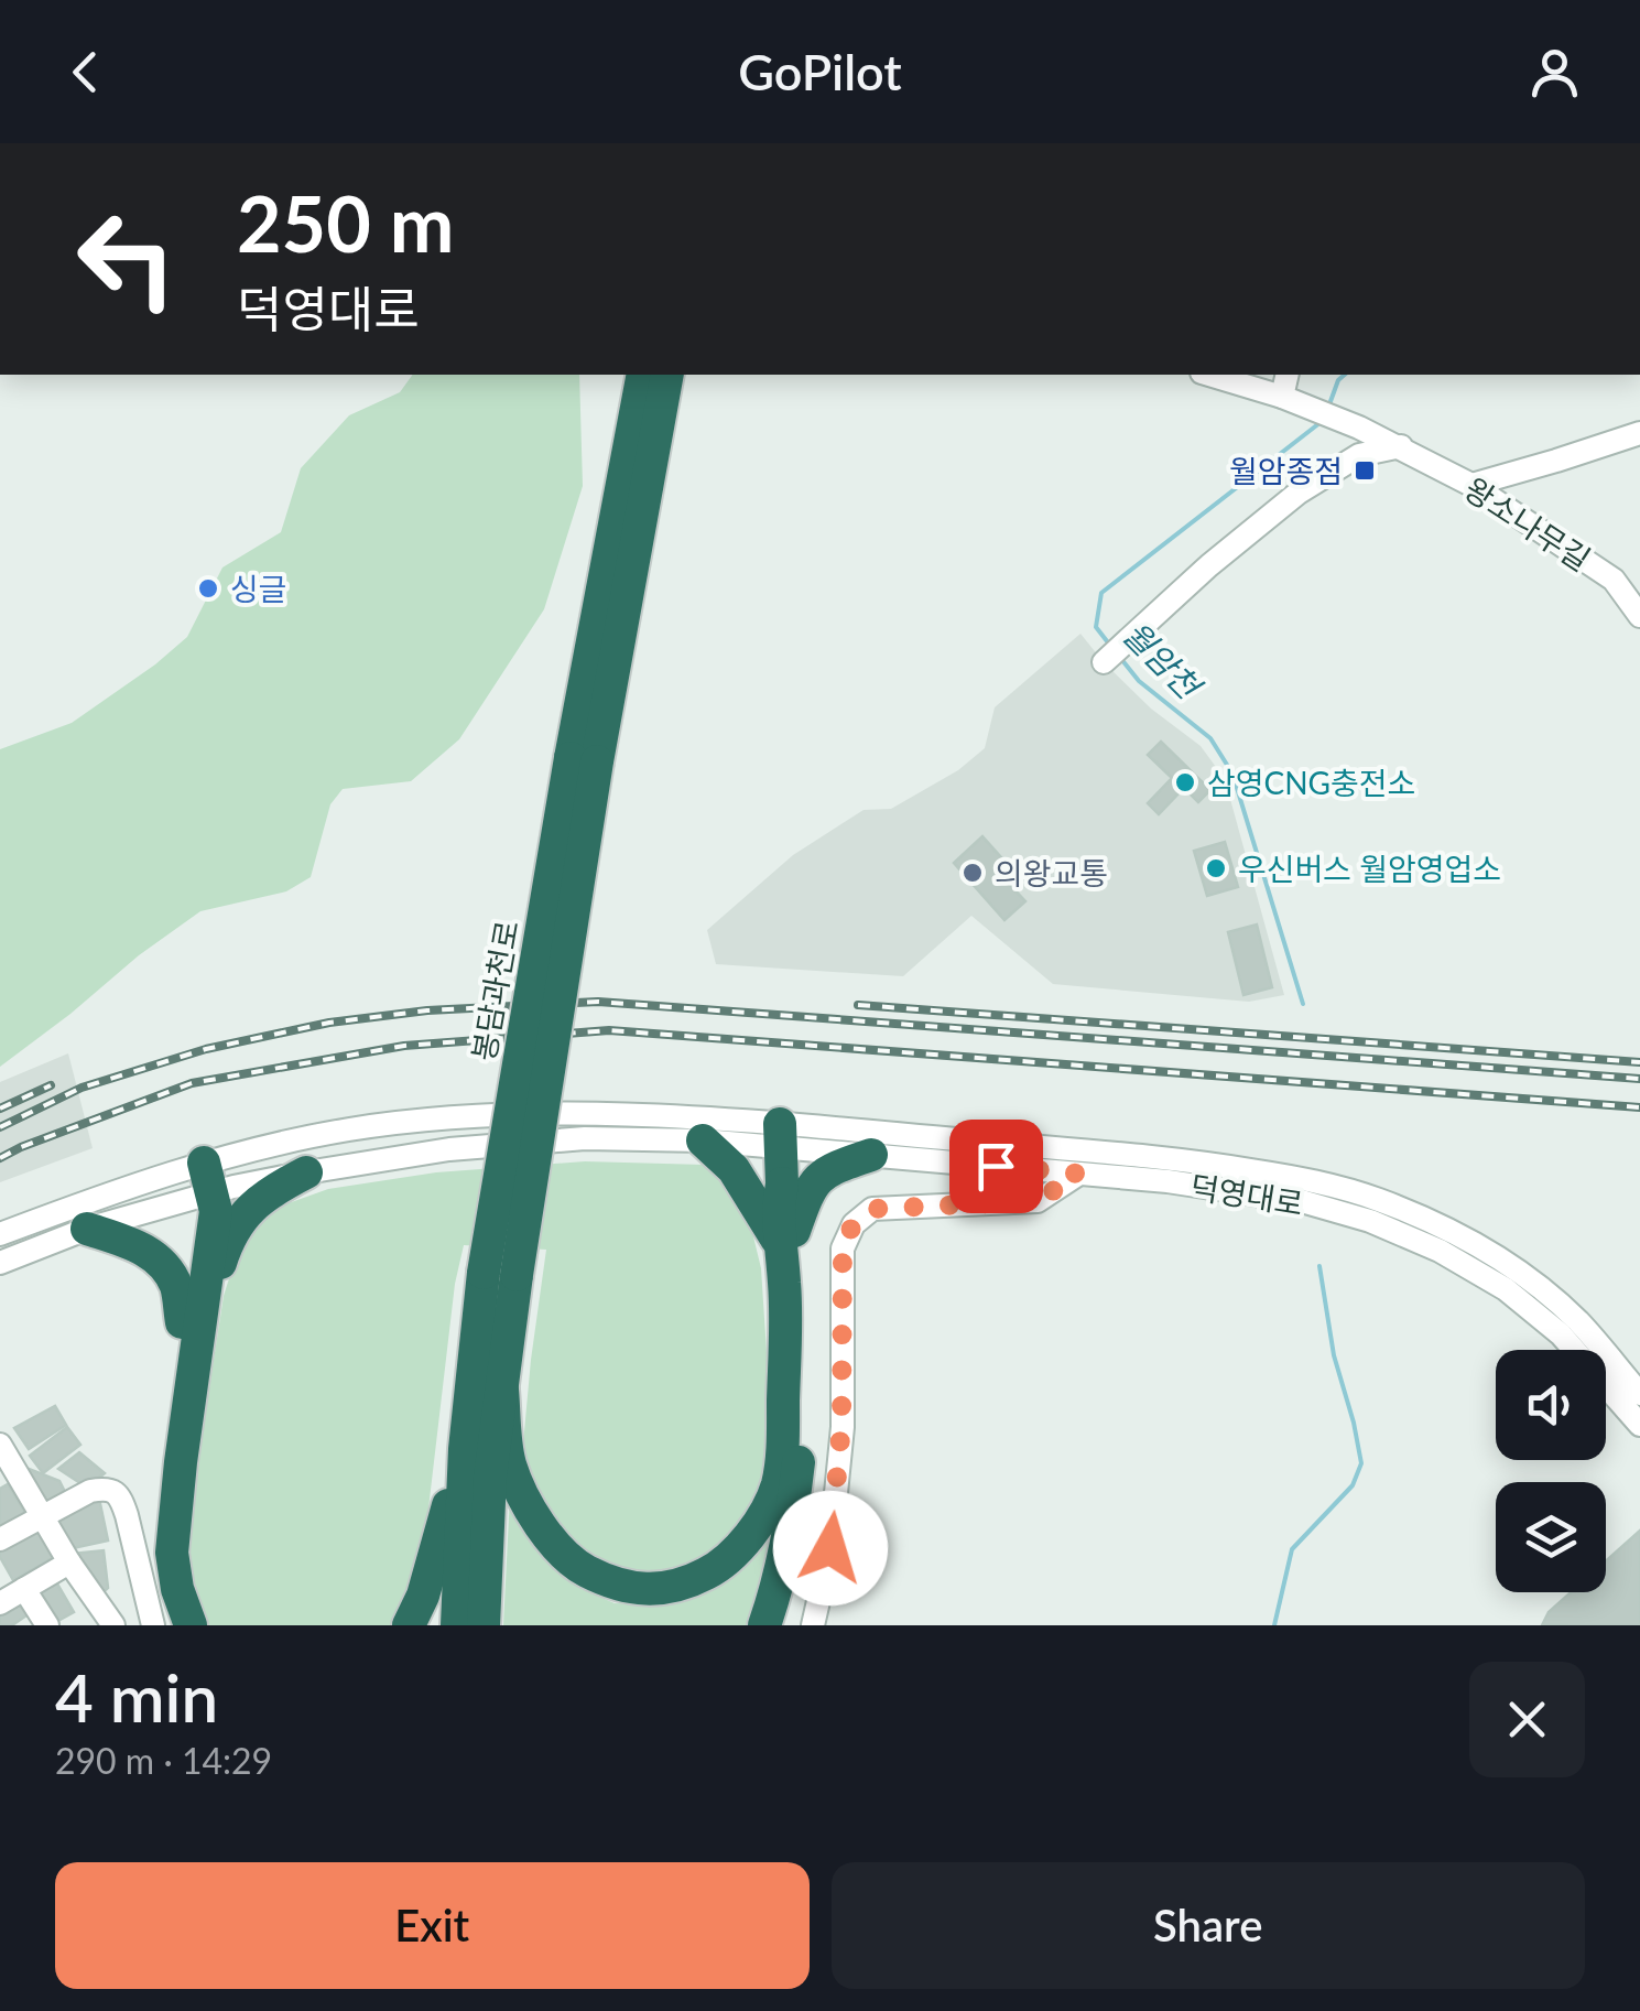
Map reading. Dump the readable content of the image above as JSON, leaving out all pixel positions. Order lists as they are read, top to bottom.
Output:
{
  "streets": {
    "street": ["왕소나무길", "덕영대로"]
  },
  "water": ["월암천"],
  "places": {
    "transit": ["월암종점"],
    "other": [
      "싱글",
      "삼영CNG충전소",
      "우신버스 월암영업소",
      "의왕교통"
    ]
  },
  "page": {
    "header": "GoPilot",
    "turn": ["250 m", "덕영대로"],
    "heading": ["4 min", "290 m · 14:29"],
    "buttons": ["Exit", "Share"]
  }
}
